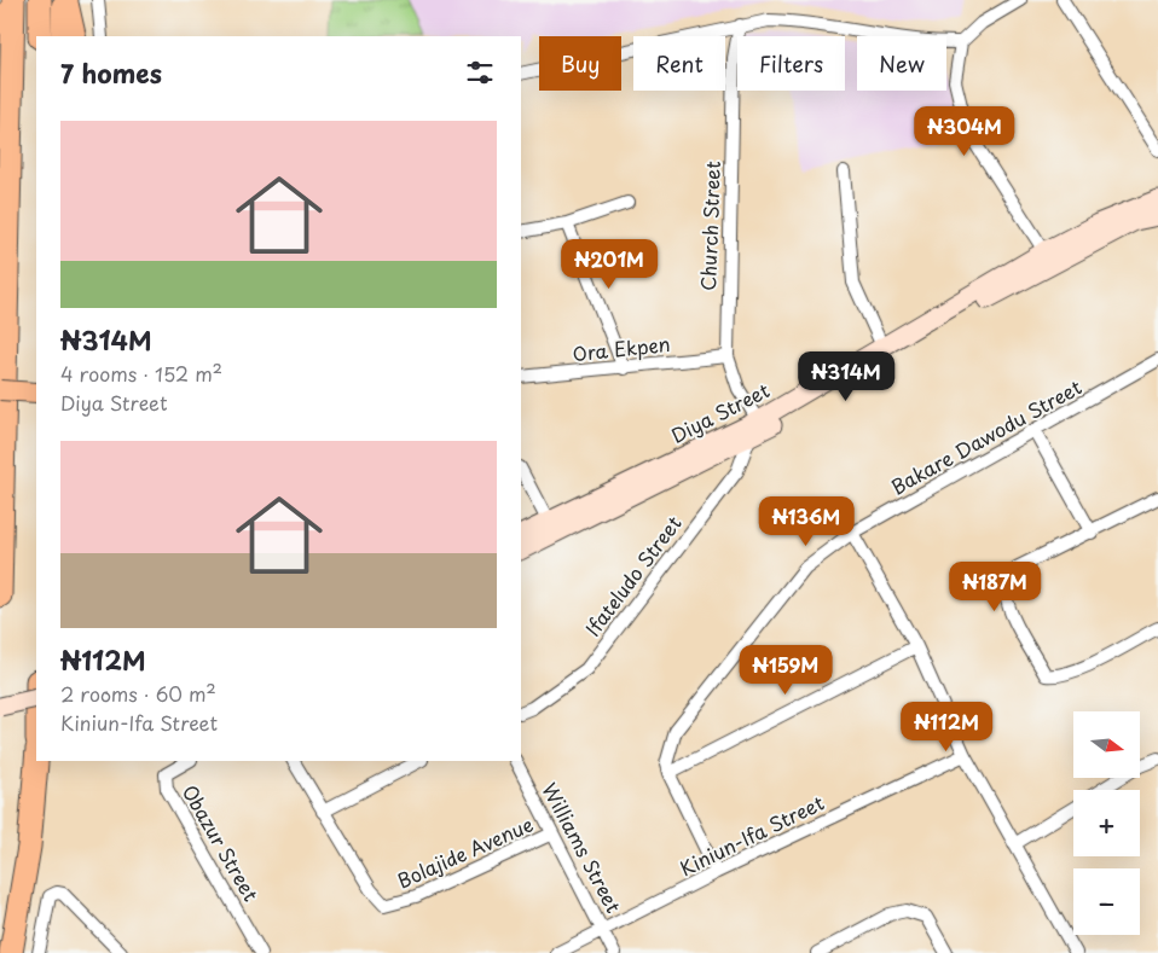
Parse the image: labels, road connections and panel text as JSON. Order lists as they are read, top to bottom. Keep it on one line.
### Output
{"streets":{"main road":["Diya Street"],"street":["Church Street","Ora Ekpen","Bakare Dawodu Street","Ifateludo Street","Kiniun-Ifa Street","Obazur Street","Williams Street","Bolajide Avenue"]},"crossings":[["Church Street","Ora Ekpen"],["Church Street","Diya Street"],["Diya Street","Ifateludo Street"],["Bakare Dawodu Street","Kiniun-Ifa Street"],["Kiniun-Ifa Street","Williams Street"],["Williams Street","Bolajide Avenue"]],"north":"right","page":{"chip":["Buy","Rent","Filters","New"],"heading":"7 homes","price":["₦304M","₦201M","₦314M","₦136M","₦187M","₦159M","₦112M"],"list":[{"name":"₦314M","note":"4 rooms · 152 m² · Diya Street"},{"name":"₦112M","note":"2 rooms · 60 m² · Kiniun-Ifa Street"}],"map_buttons":["+","−"]}}
